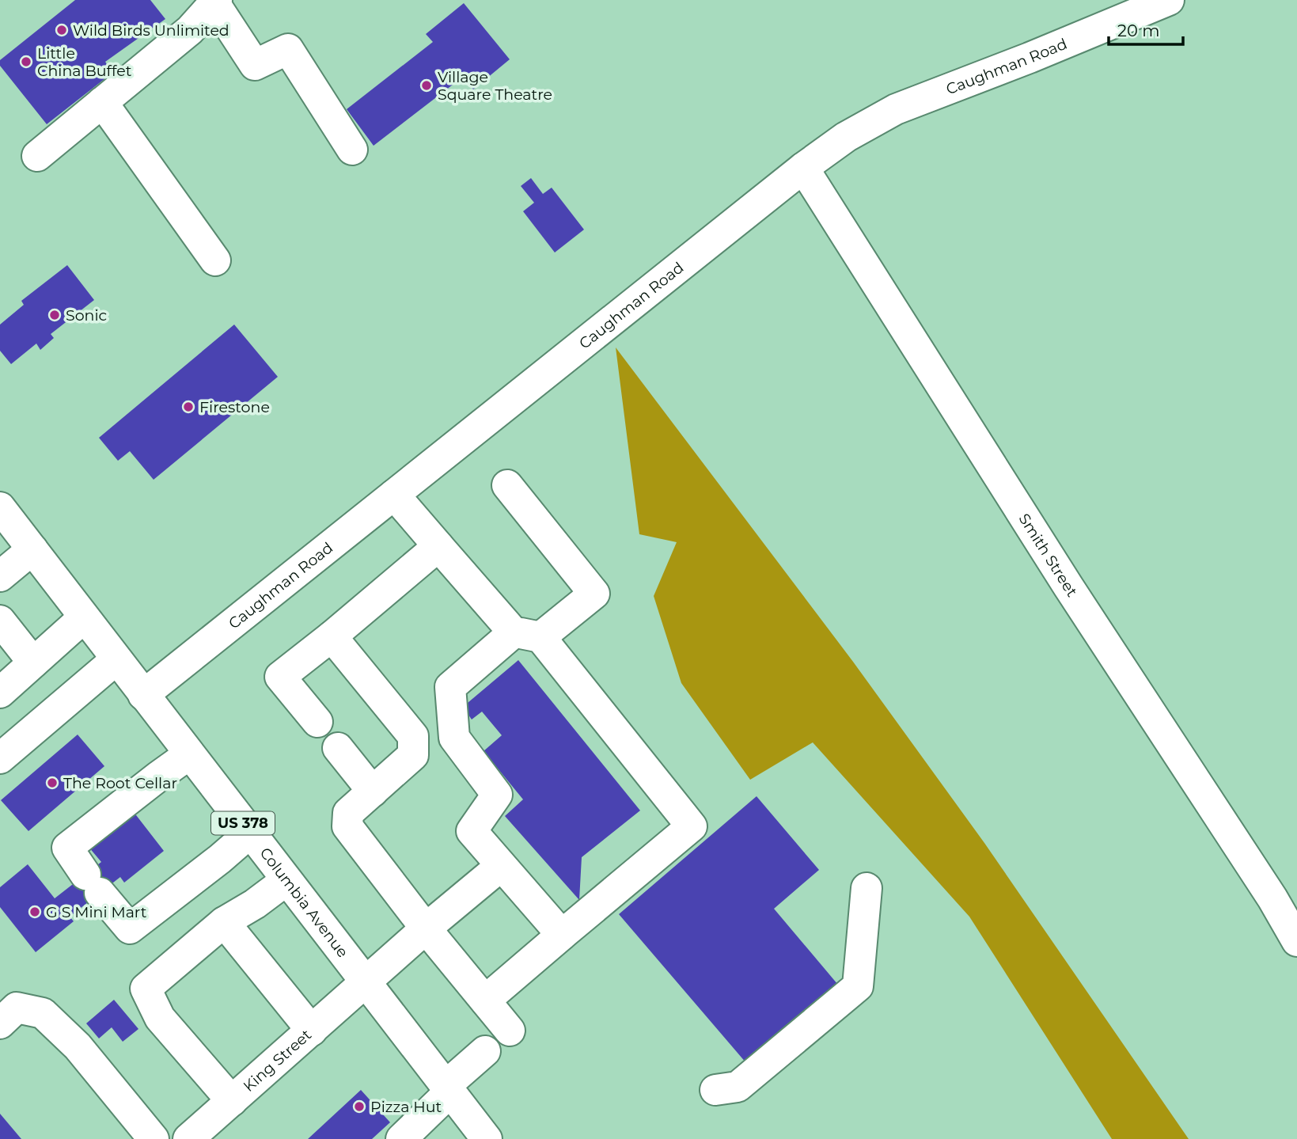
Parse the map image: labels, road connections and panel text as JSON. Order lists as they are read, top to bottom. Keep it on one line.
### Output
{"streets":{"street":["Caughman Road","Smith Street","US 378","Columbia Avenue","King Street"]},"crossings":[["Caughman Road","Smith Street"],["Caughman Road","Columbia Avenue"],["Columbia Avenue","King Street"]],"places":["Wild Birds Unlimited","Little China Buffet","Village Square Theatre","Sonic","Firestone","The Root Cellar","G S Mini Mart","Pizza Hut"],"scale_bar":"20 m"}
